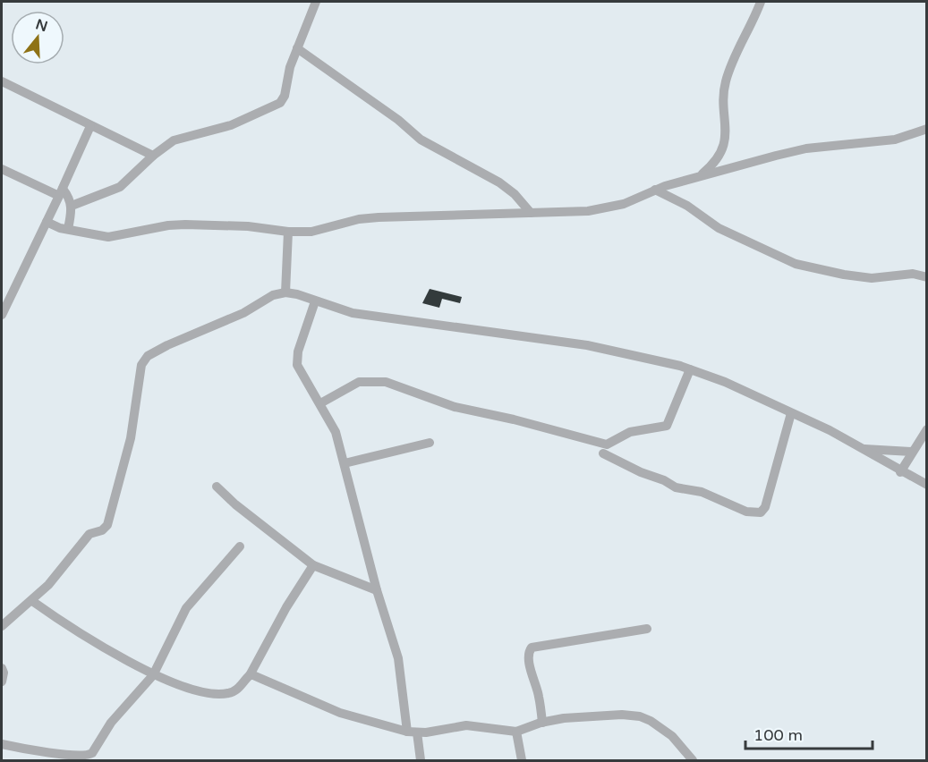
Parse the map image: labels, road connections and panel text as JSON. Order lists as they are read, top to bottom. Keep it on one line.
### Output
{"scale_bar":"100 m","north":"top"}
